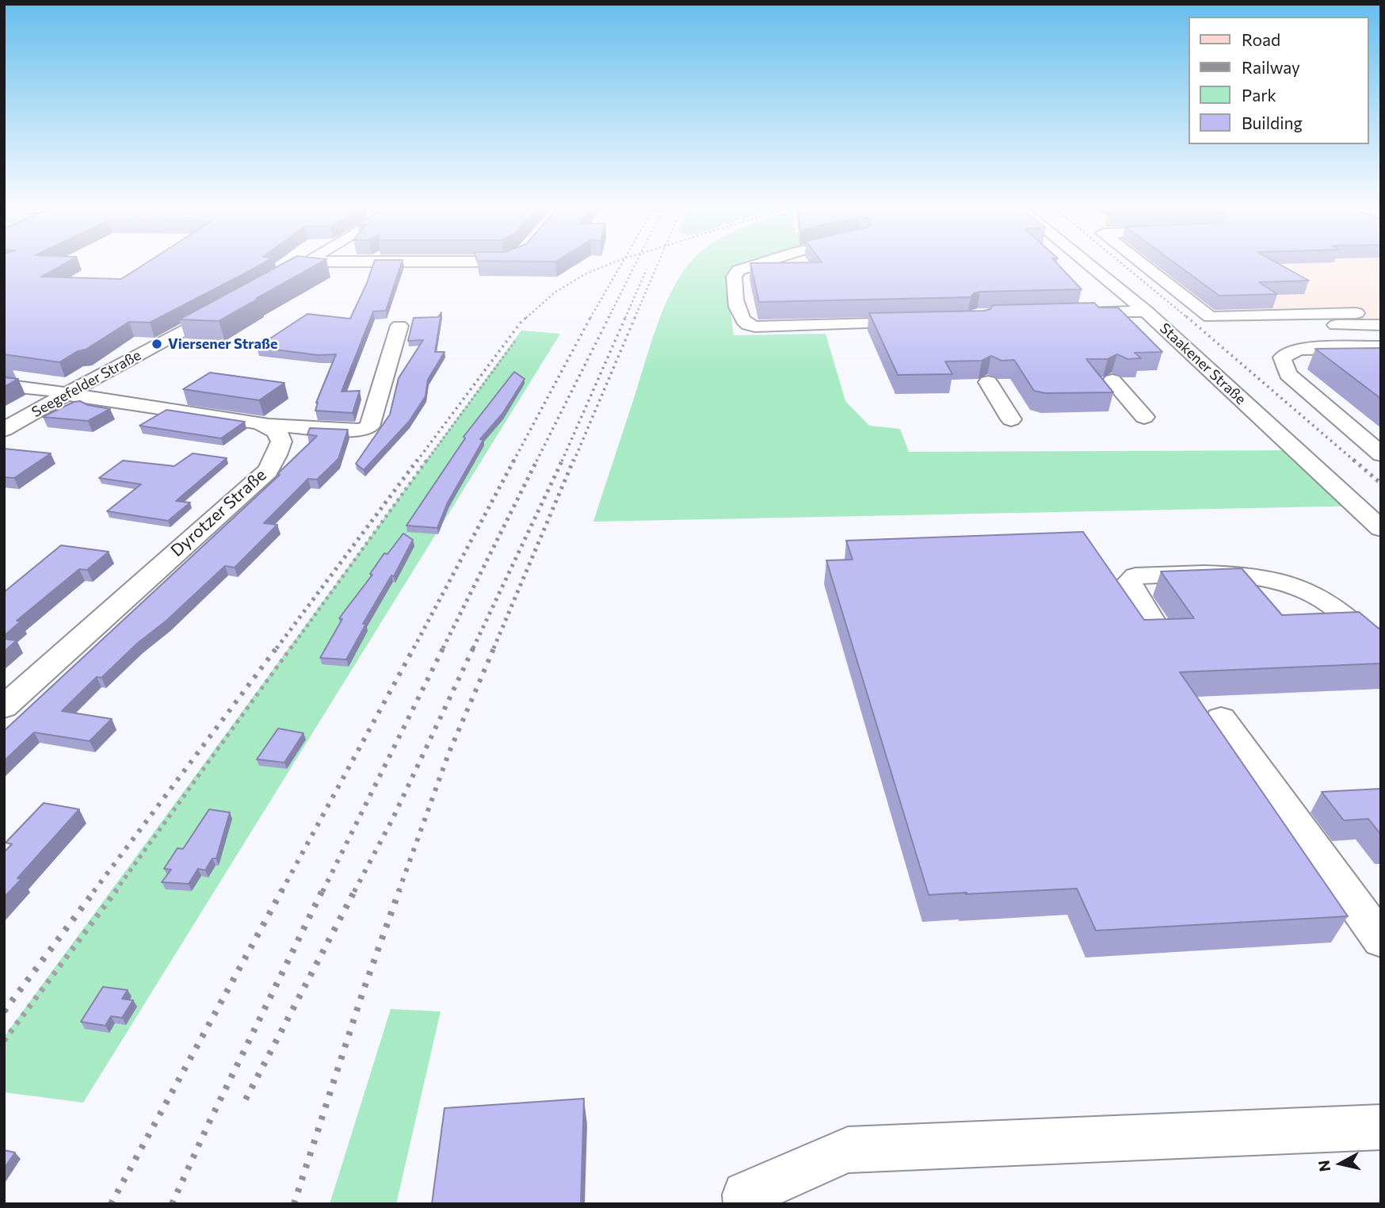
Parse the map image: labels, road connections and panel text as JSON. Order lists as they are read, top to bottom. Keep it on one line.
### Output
{"streets":{"street":["Staakener Straße","Seegefelder Straße","Dyrotzer Straße"]},"places":["Viersener Straße"],"legend":["Road","Railway","Park","Building"],"north":"left"}
